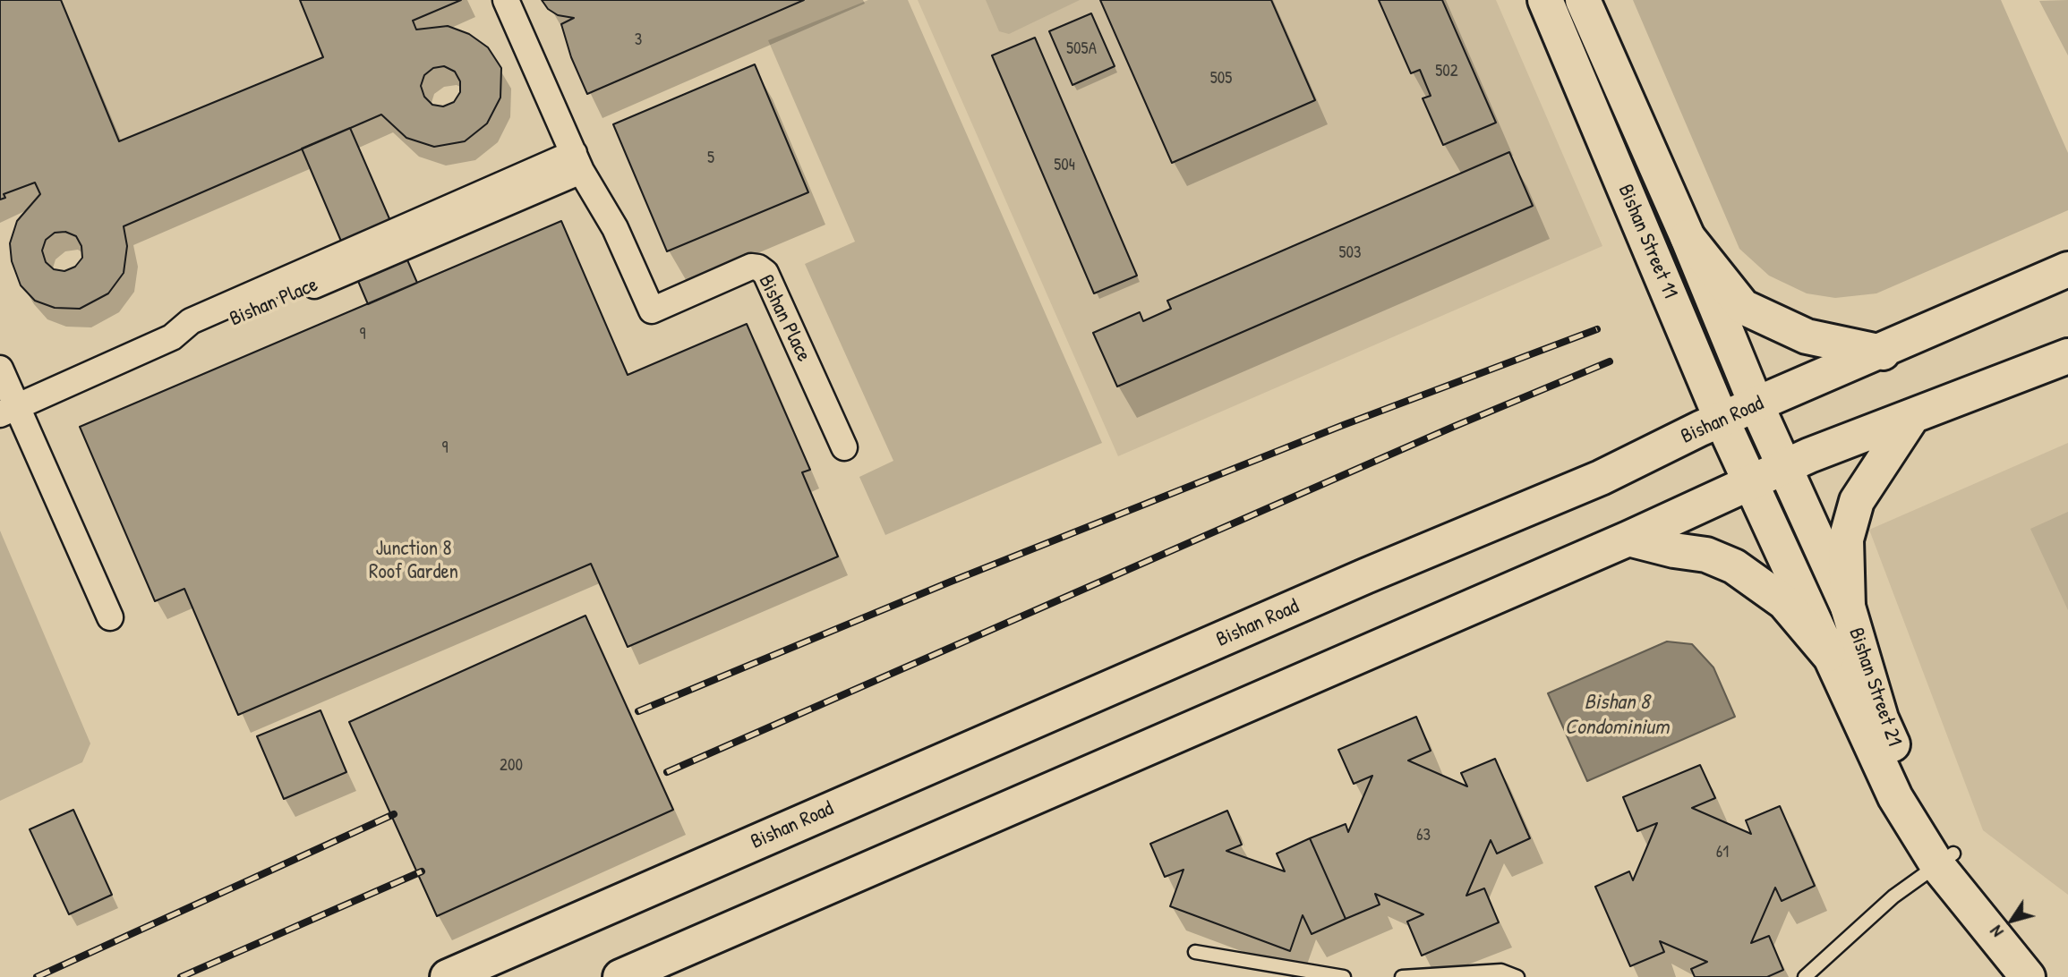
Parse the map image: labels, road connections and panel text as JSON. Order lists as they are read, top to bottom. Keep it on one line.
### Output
{"streets":{"main road":["Bishan Street 11","Bishan Road","Bishan Street 21"],"street":["Bishan Place"]},"crossings":[["Bishan Street 11","Bishan Road"],["Bishan Street 11","Bishan Street 21"],["Bishan Road","Bishan Street 21"]],"water":["Bishan 8 Condominium"],"parks":["Junction 8 Roof Garden"],"house_numbers":["3","505A","502","505","5","504","503","9","9","200","63","61"],"north":"bottom left"}
